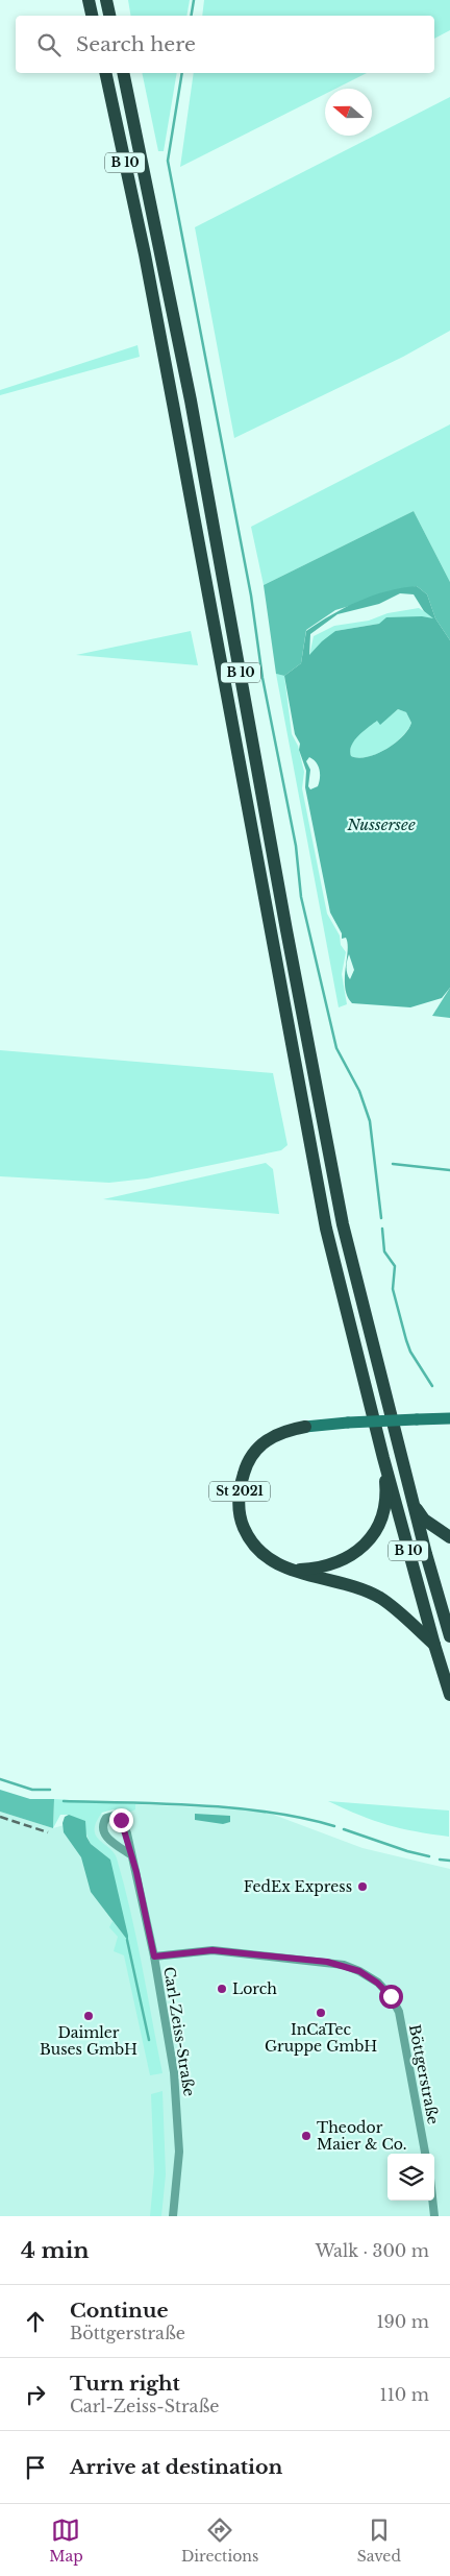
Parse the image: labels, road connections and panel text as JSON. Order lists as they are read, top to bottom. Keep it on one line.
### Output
{"streets":{"highway":["B 10","St 2021"],"street":["Carl-Zeiss-Straße","Böttgerstraße"]},"crossings":[["Carl-Zeiss-Straße","Böttgerstraße"]],"water":["Nussersee"],"places":["FedEx Express","Lorch","InCaTec Gruppe GmbH","Daimler Buses GmbH","Theodor Maier & Co."],"north":"left","page":{"search":"Search here","heading":["4 min","Walk · 300 m"],"list":[["Continue","Böttgerstraße","190 m"],["Turn right","Carl-Zeiss-Straße","110 m"],"Arrive at destination"],"nav":["Map","Directions","Saved"]}}
